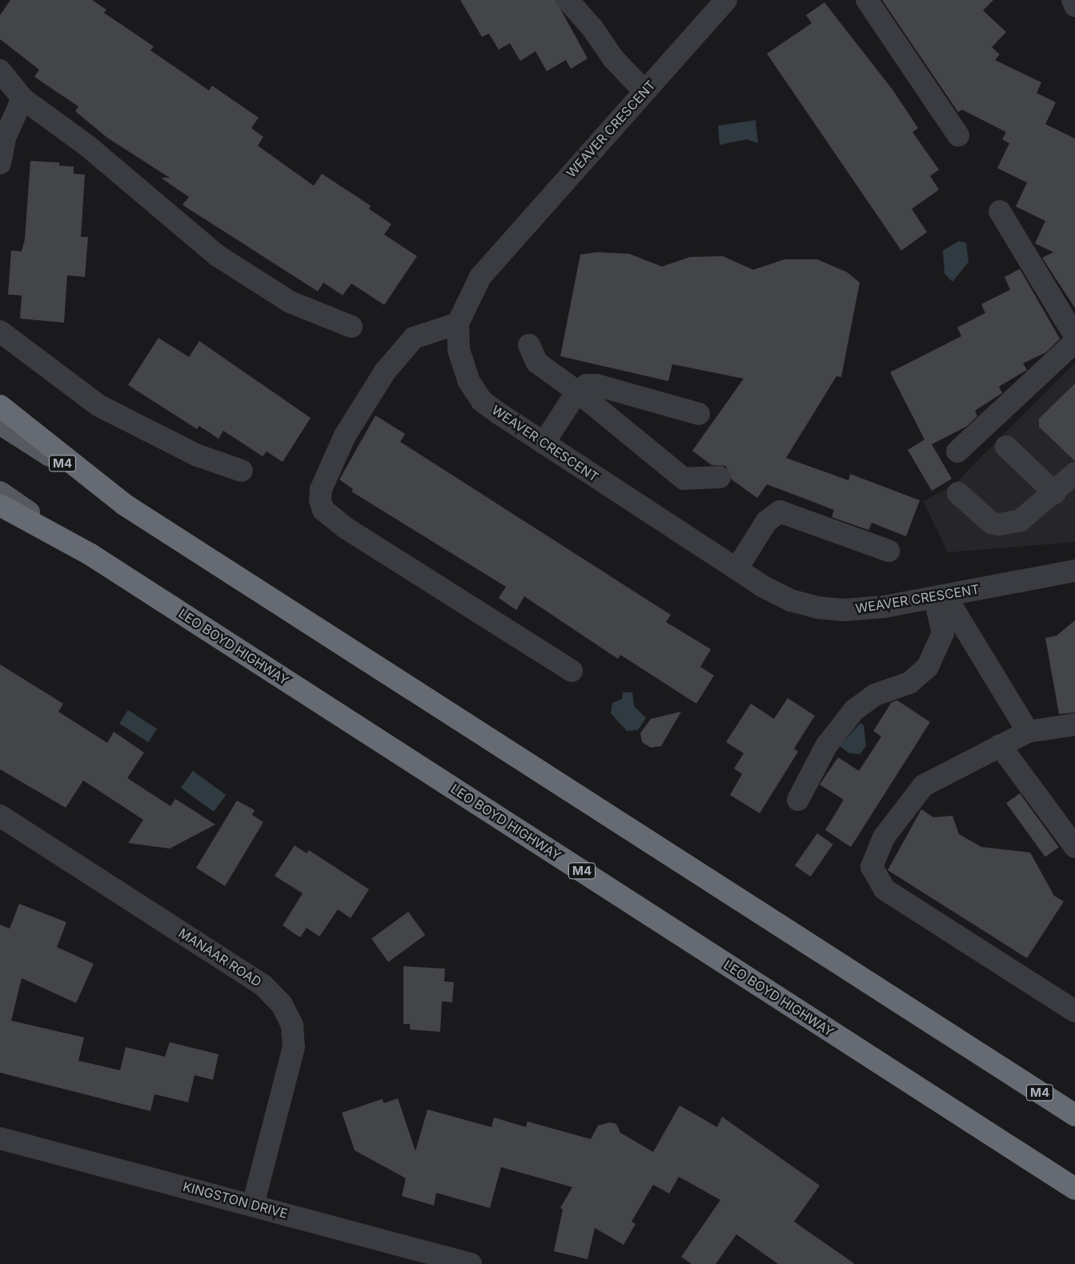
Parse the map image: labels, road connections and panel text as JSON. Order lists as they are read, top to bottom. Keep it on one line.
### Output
{"streets":{"highway":["M4","LEO BOYD HIGHWAY"],"street":["WEAVER CRESCENT","MANAAR ROAD","KINGSTON DRIVE"]},"crossings":[["MANAAR ROAD","KINGSTON DRIVE"]]}
